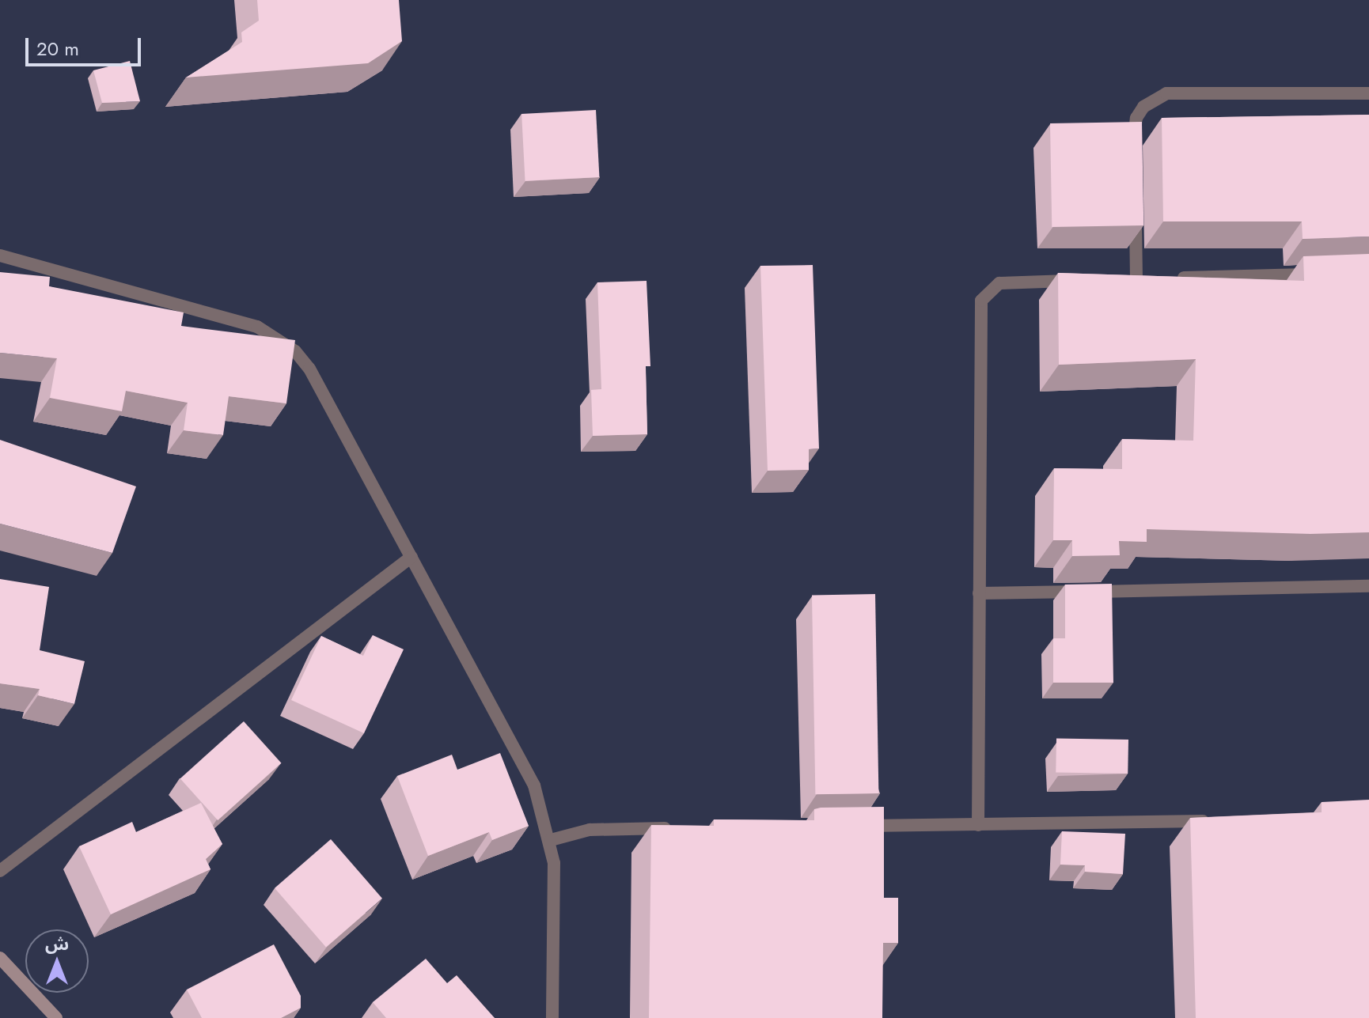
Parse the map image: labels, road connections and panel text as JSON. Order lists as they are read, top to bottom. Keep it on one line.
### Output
{"scale_bar":"20 m","north":"top"}
